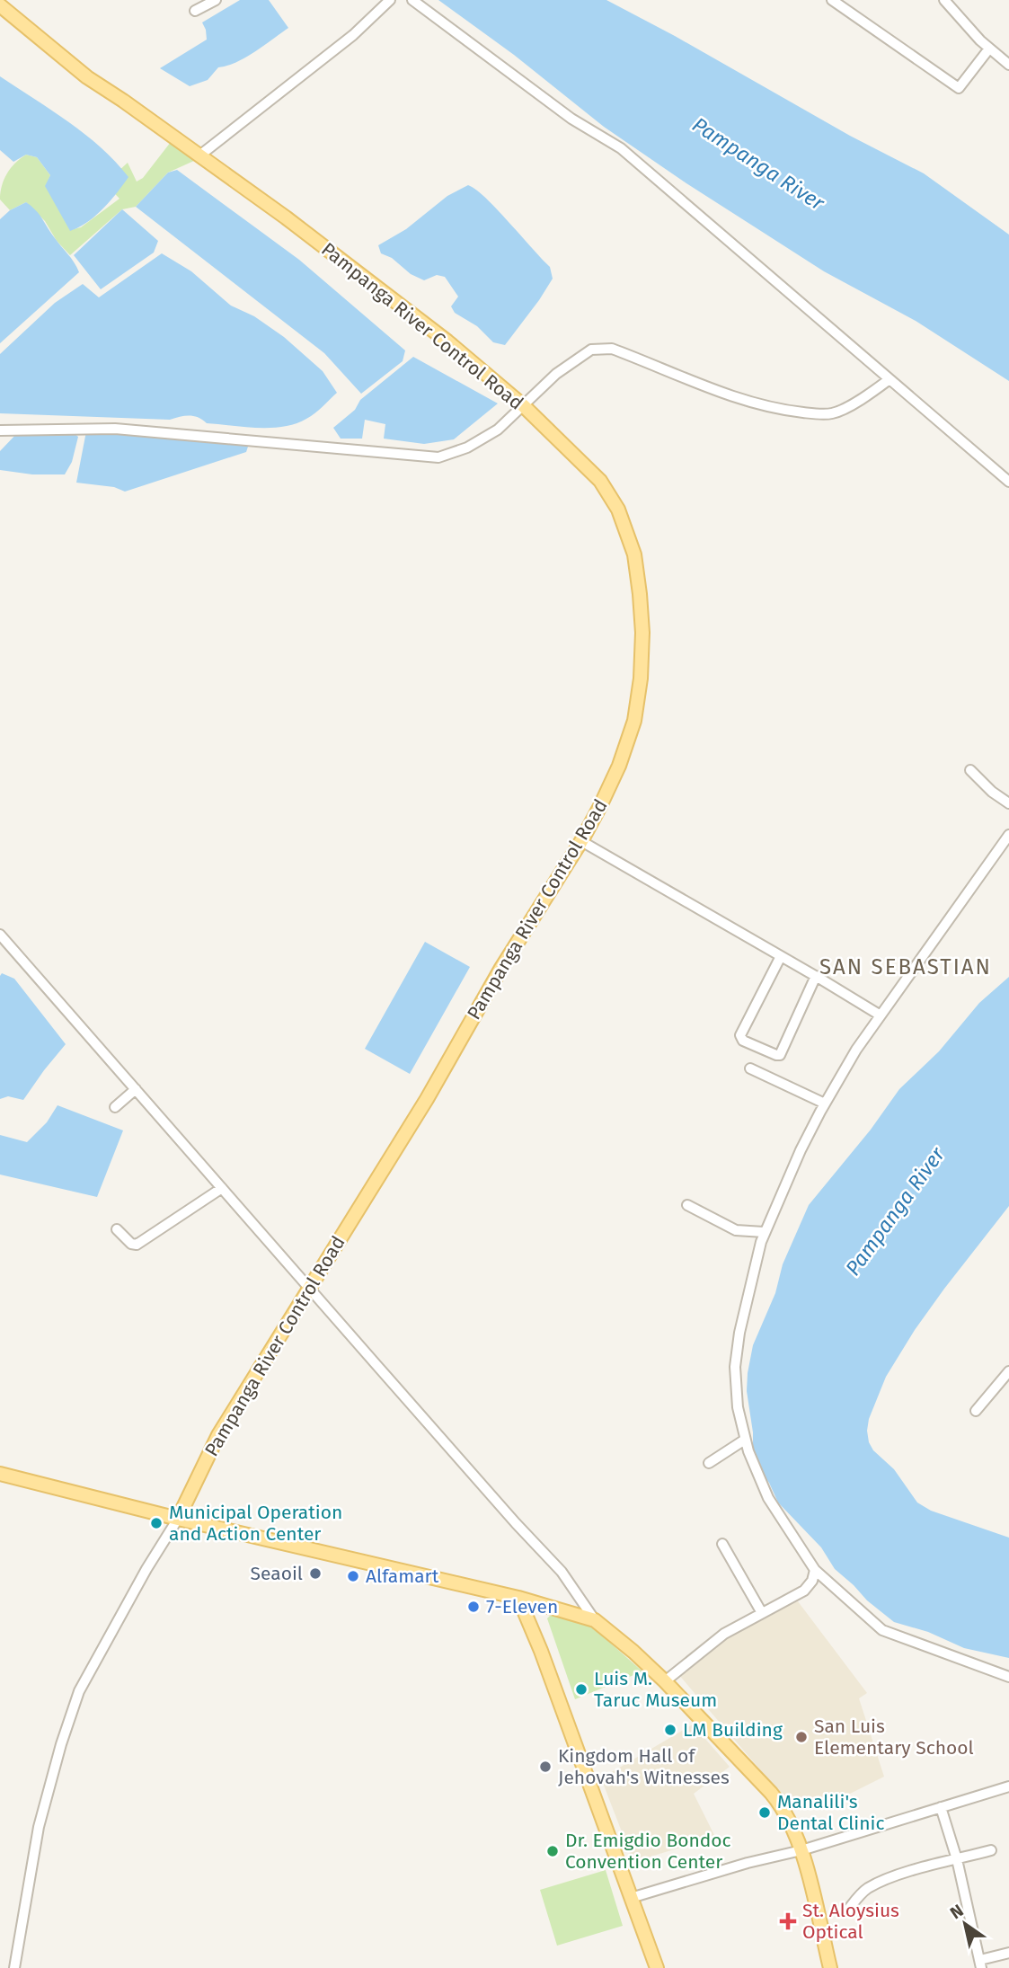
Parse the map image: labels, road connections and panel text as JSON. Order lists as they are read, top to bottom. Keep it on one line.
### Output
{"streets":{"main road":["Pampanga River Control Road"]},"districts":["SAN SEBASTIAN"],"water":["Pampanga River"],"places":{"other":["Municipal Operation and Action Center","Seaoil","Alfamart","7-Eleven","Luis M. Taruc Museum","LM Building","San Luis Elementary School","Kingdom Hall of Jehovah's Witnesses","Manalili's Dental Clinic","Dr. Emigdio Bondoc Convention Center"],"health":["St. Aloysius Optical"]},"north":"top left"}
